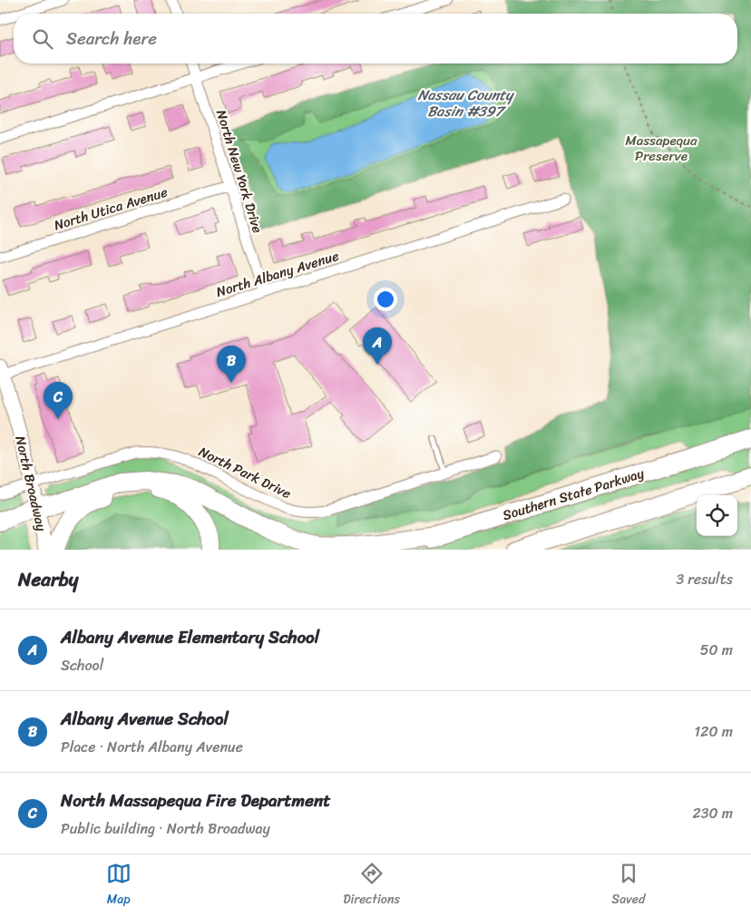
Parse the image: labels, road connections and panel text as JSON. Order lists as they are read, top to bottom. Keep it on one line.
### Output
{"streets":{"highway":["Southern State Parkway"],"main road":["North Broadway"],"street":["North New York Drive","North Utica Avenue","North Albany Avenue","North Park Drive"]},"crossings":[["North New York Drive","North Utica Avenue"],["North New York Drive","North Albany Avenue"],["North Albany Avenue","North Broadway"],["North Park Drive","North Broadway"]],"water":["Nassau County Basin #397"],"parks":["Massapequa Preserve"],"page":{"search":"Search here","pins":["A","B","C"],"heading":["Nearby","3 results"],"list":[{"mark":"A","name":"Albany Avenue Elementary School","note":"School","value":"50 m"},{"mark":"B","name":"Albany Avenue School","note":"Place · North Albany Avenue","value":"120 m"},{"mark":"C","name":"North Massapequa Fire Department","note":"Public building · North Broadway","value":"230 m"}],"nav":["Map","Directions","Saved"]}}
